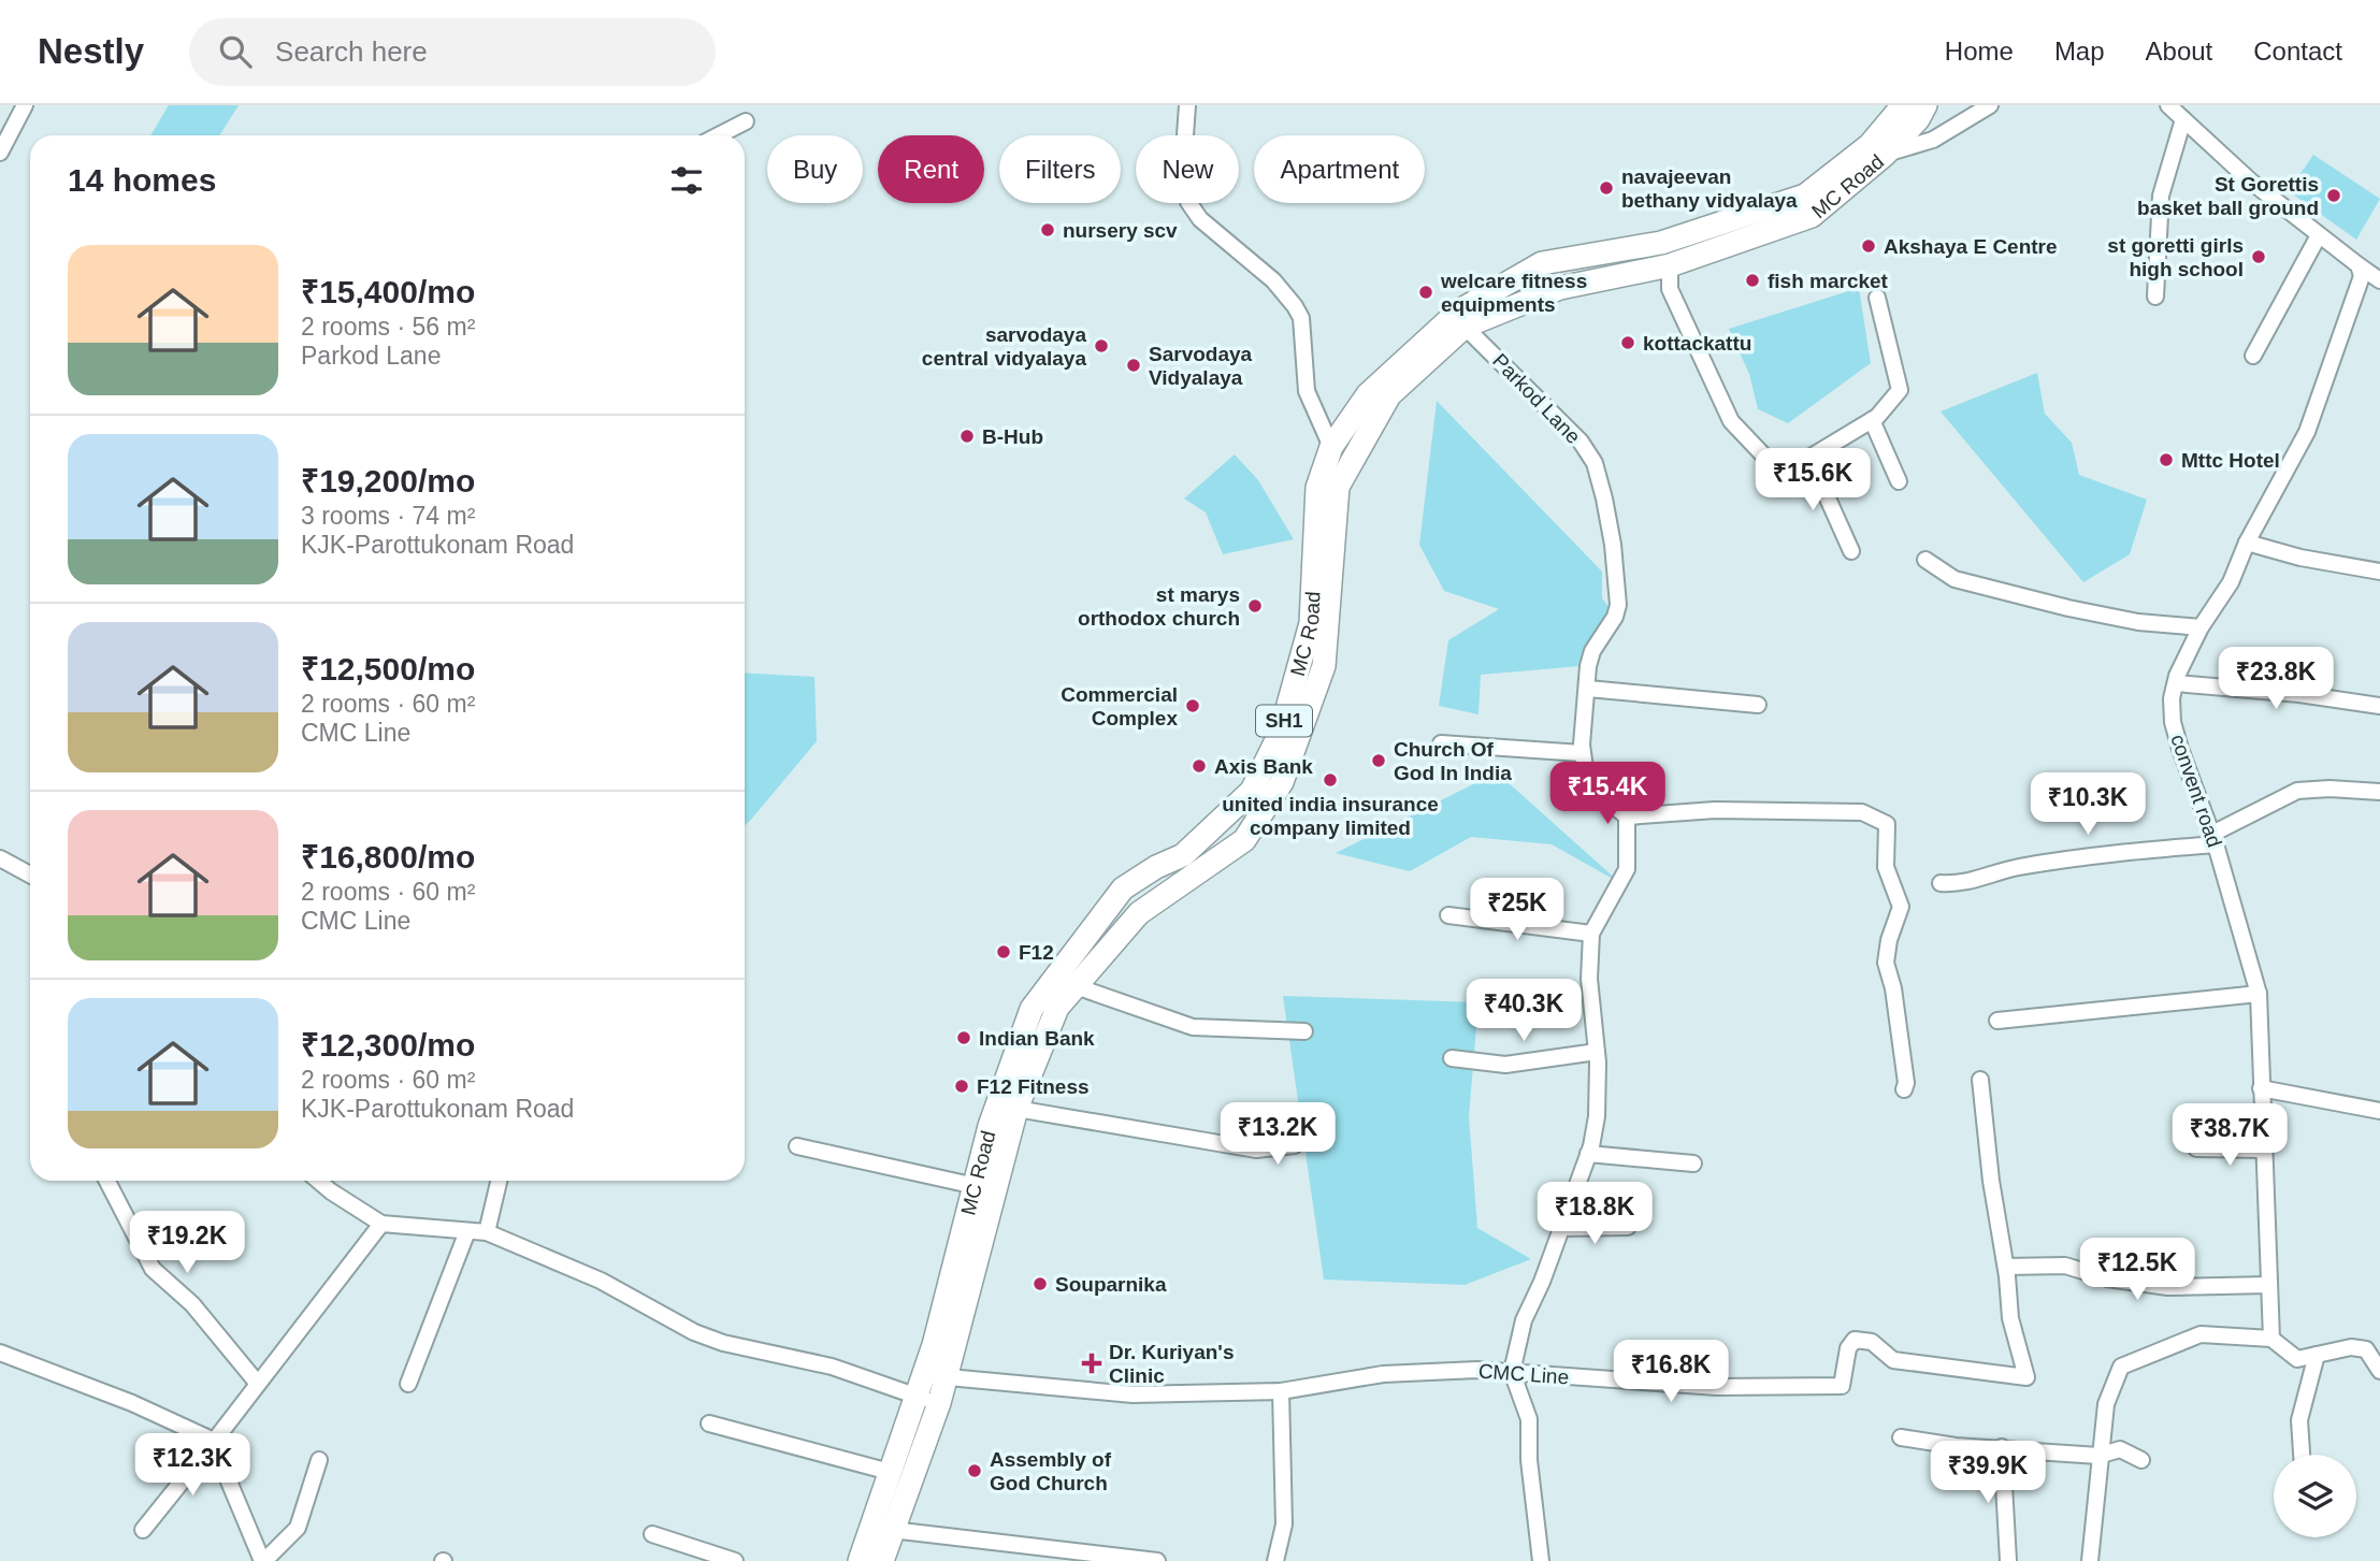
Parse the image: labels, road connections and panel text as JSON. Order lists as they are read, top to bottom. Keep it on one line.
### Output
{"streets":{"main road":["MC Road","SH1"],"street":["Parkod Lane","convent road","CMC Line"]},"crossings":[["MC Road","Parkod Lane"],["MC Road","CMC Line"]],"places":{"other":["navajeevan bethany vidyalaya","St Gorettis basket ball ground","nursery scv","Akshaya E Centre","st goretti girls high school","fish marcket","welcare fitness equipments","kottackattu","sarvodaya central vidyalaya","Sarvodaya Vidyalaya","B-Hub","Mttc Hotel","st marys orthodox church","Commercial Complex","Church Of God In India","Axis Bank","united india insurance company limited","F12","Indian Bank","F12 Fitness","Souparnika","Assembly of God Church"],"health":["Dr. Kuriyan's Clinic"]},"page":{"header":"Nestly","search":"Search here","nav":["Home","Map","About","Contact"],"chip":["Buy","Rent","Filters","New","Apartment"],"heading":"14 homes","list":[{"name":"₹15,400/mo","note":"2 rooms · 56 m² · Parkod Lane"},{"name":"₹19,200/mo","note":"3 rooms · 74 m² · KJK-Parottukonam Road"},{"name":"₹12,500/mo","note":"2 rooms · 60 m² · CMC Line"},{"name":"₹16,800/mo","note":"2 rooms · 60 m² · CMC Line"},{"name":"₹12,300/mo","note":"2 rooms · 60 m² · KJK-Parottukonam Road"}],"price":["₹15.6K","₹23.8K","₹15.4K","₹10.3K","₹25K","₹40.3K","₹13.2K","₹38.7K","₹18.8K","₹19.2K","₹12.5K","₹16.8K","₹12.3K","₹39.9K"]}}
